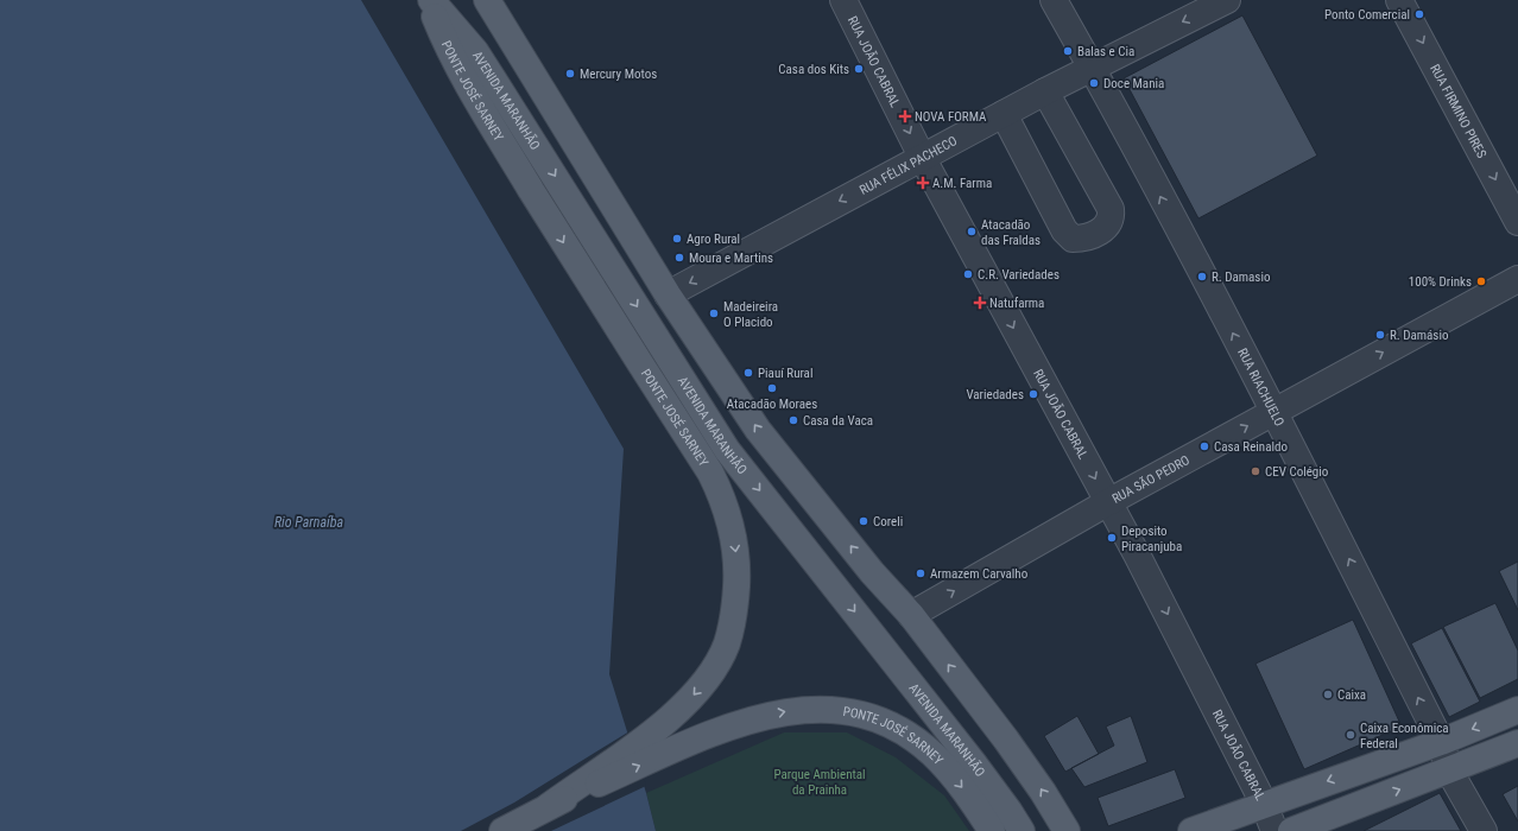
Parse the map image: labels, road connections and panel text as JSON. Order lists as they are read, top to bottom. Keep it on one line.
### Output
{"streets":{"main road":["PONTE JOSÉ SARNEY","AVENIDA MARANHÃO"],"street":["RUA JOÃO CABRAL","RUA FIRMINO PIRES","RUA FÉLIX PACHECO","RUA RIACHUELO","RUA SÃO PEDRO"]},"crossings":[["RUA JOÃO CABRAL","RUA FÉLIX PACHECO"],["RUA JOÃO CABRAL","RUA SÃO PEDRO"],["PONTE JOSÉ SARNEY","AVENIDA MARANHÃO"],["RUA FÉLIX PACHECO","RUA RIACHUELO"],["RUA RIACHUELO","RUA SÃO PEDRO"]],"one_way":["RUA JOÃO CABRAL","RUA FIRMINO PIRES","RUA FÉLIX PACHECO","RUA RIACHUELO","RUA SÃO PEDRO"],"water":["Rio Parnaíba"],"parks":["Parque Ambiental da Prainha"],"places":{"other":["Ponto Comercial","Balas e Cia","Casa dos Kits","Mercury Motos","Doce Mania","Atacadão das Fraldas","Agro Rural","Moura e Martins","C.R. Variedades","R. Damasio","100% Drinks","Madeireira O Placido","R. Damásio","Piauí Rural","Atacadão Moraes","Variedades","Casa da Vaca","Casa Reinaldo","CEV Colégio","Coreli","Deposito Piracanjuba","Armazem Carvalho","Caixa","Caixa Econômica Federal"],"health":["NOVA FORMA","A.M. Farma","Natufarma"]}}
